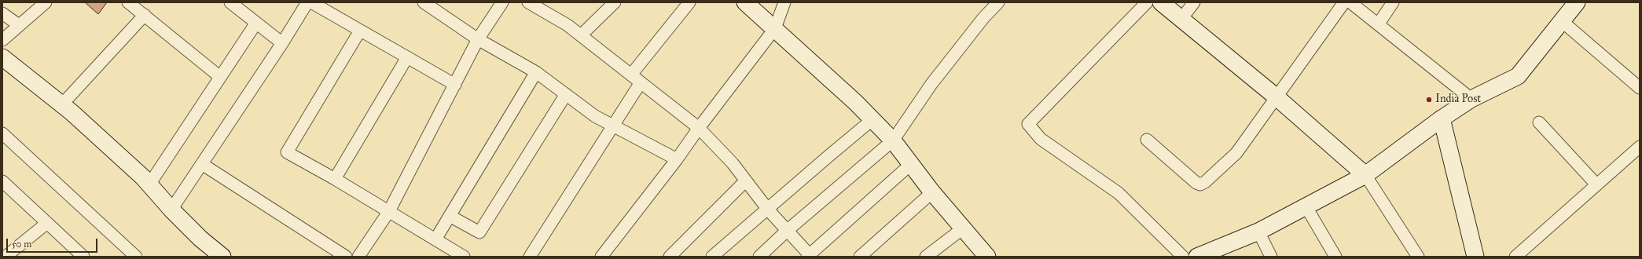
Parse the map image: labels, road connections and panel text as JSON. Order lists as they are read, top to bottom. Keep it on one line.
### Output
{"places":["India Post"],"scale_bar":"50 m"}
